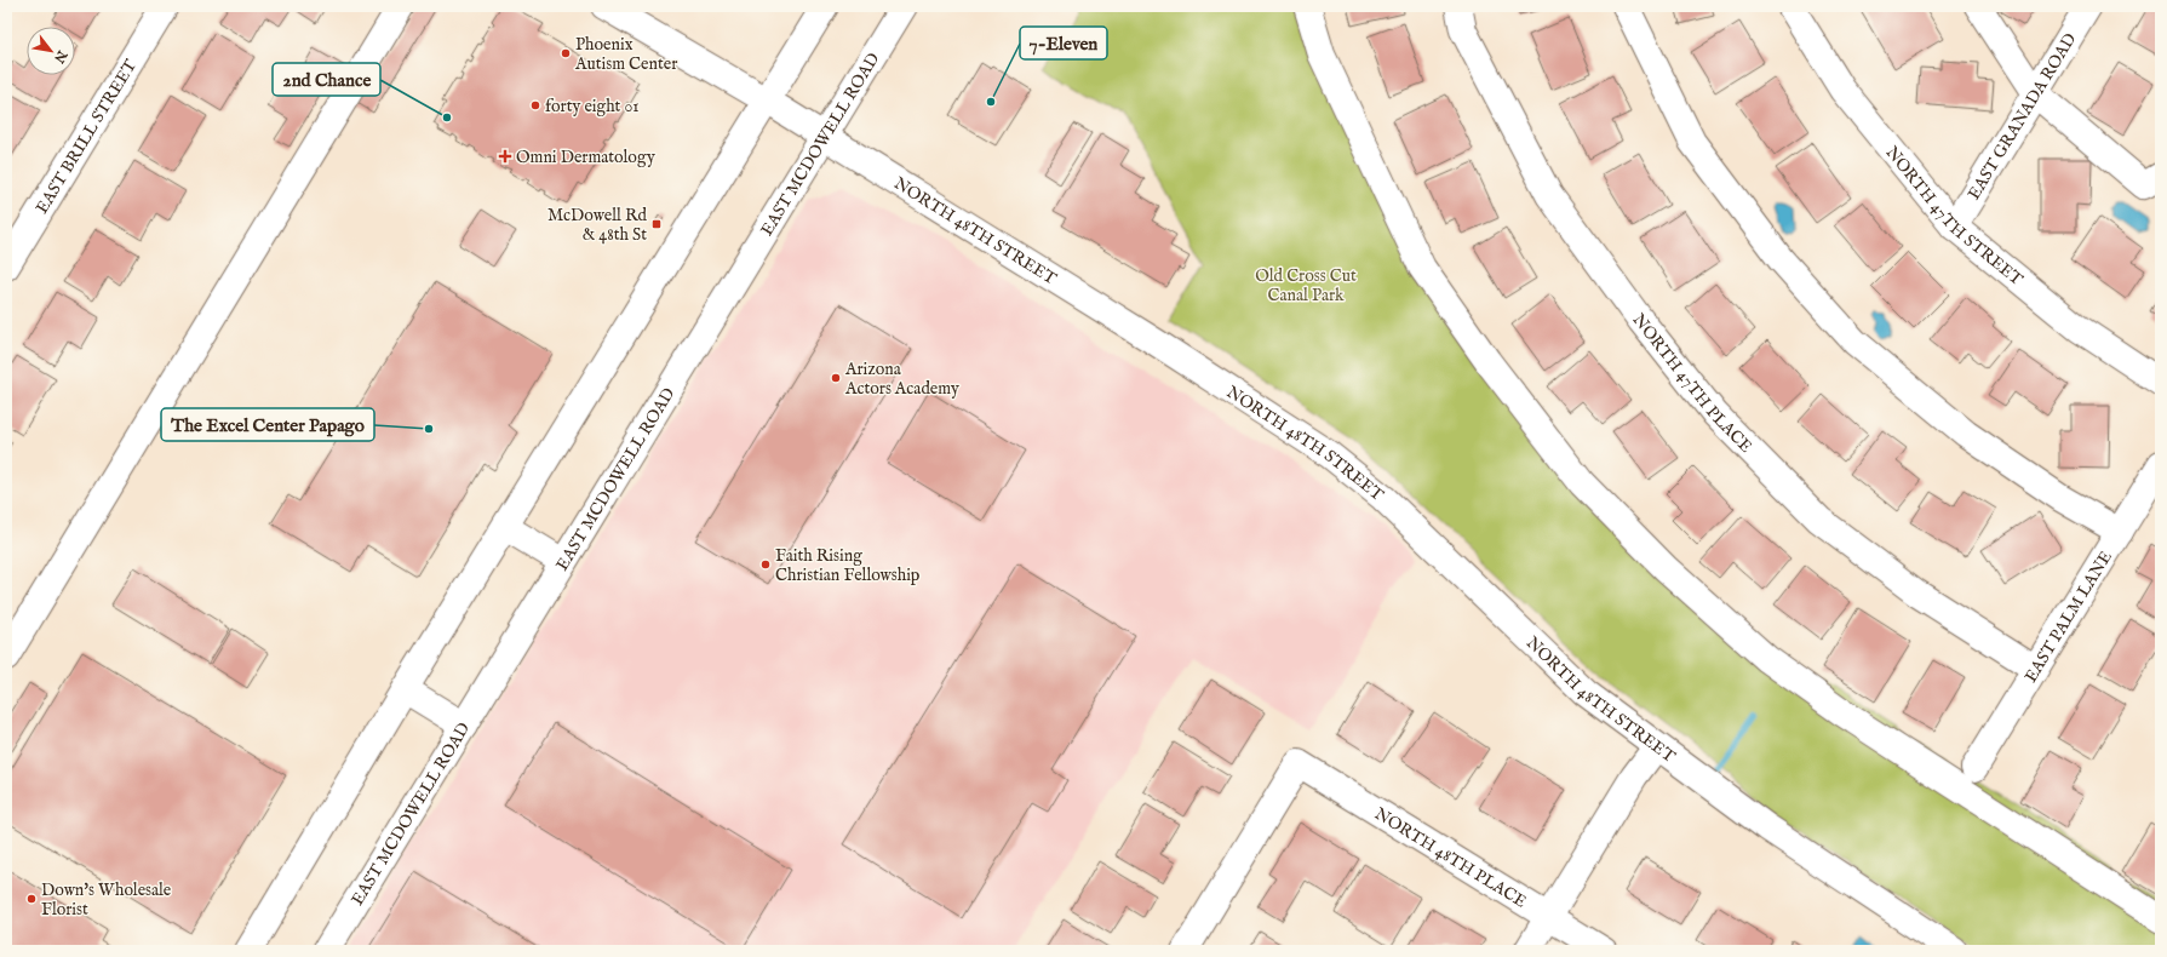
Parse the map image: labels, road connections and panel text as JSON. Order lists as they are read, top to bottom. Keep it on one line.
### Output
{"streets":{"street":["EAST GRANADA ROAD","EAST BRILL STREET","EAST MCDOWELL ROAD","NORTH 47TH STREET","NORTH 48TH STREET","NORTH 47TH PLACE","EAST PALM LANE","NORTH 48TH PLACE"]},"crossings":[["EAST GRANADA ROAD","NORTH 47TH STREET"],["EAST MCDOWELL ROAD","NORTH 48TH STREET"],["NORTH 47TH PLACE","EAST PALM LANE"]],"parks":["Old Cross Cut Canal Park"],"places":{"other":["Phoenix Autism Center","7-Eleven","forty eight 01","2nd Chance","Arizona Actors Academy","The Excel Center Papago","Faith Rising Christian Fellowship","Down's Wholesale Florist"],"health":["Omni Dermatology"],"transit":["McDowell Rd & 48th St"]},"north":"bottom right"}
